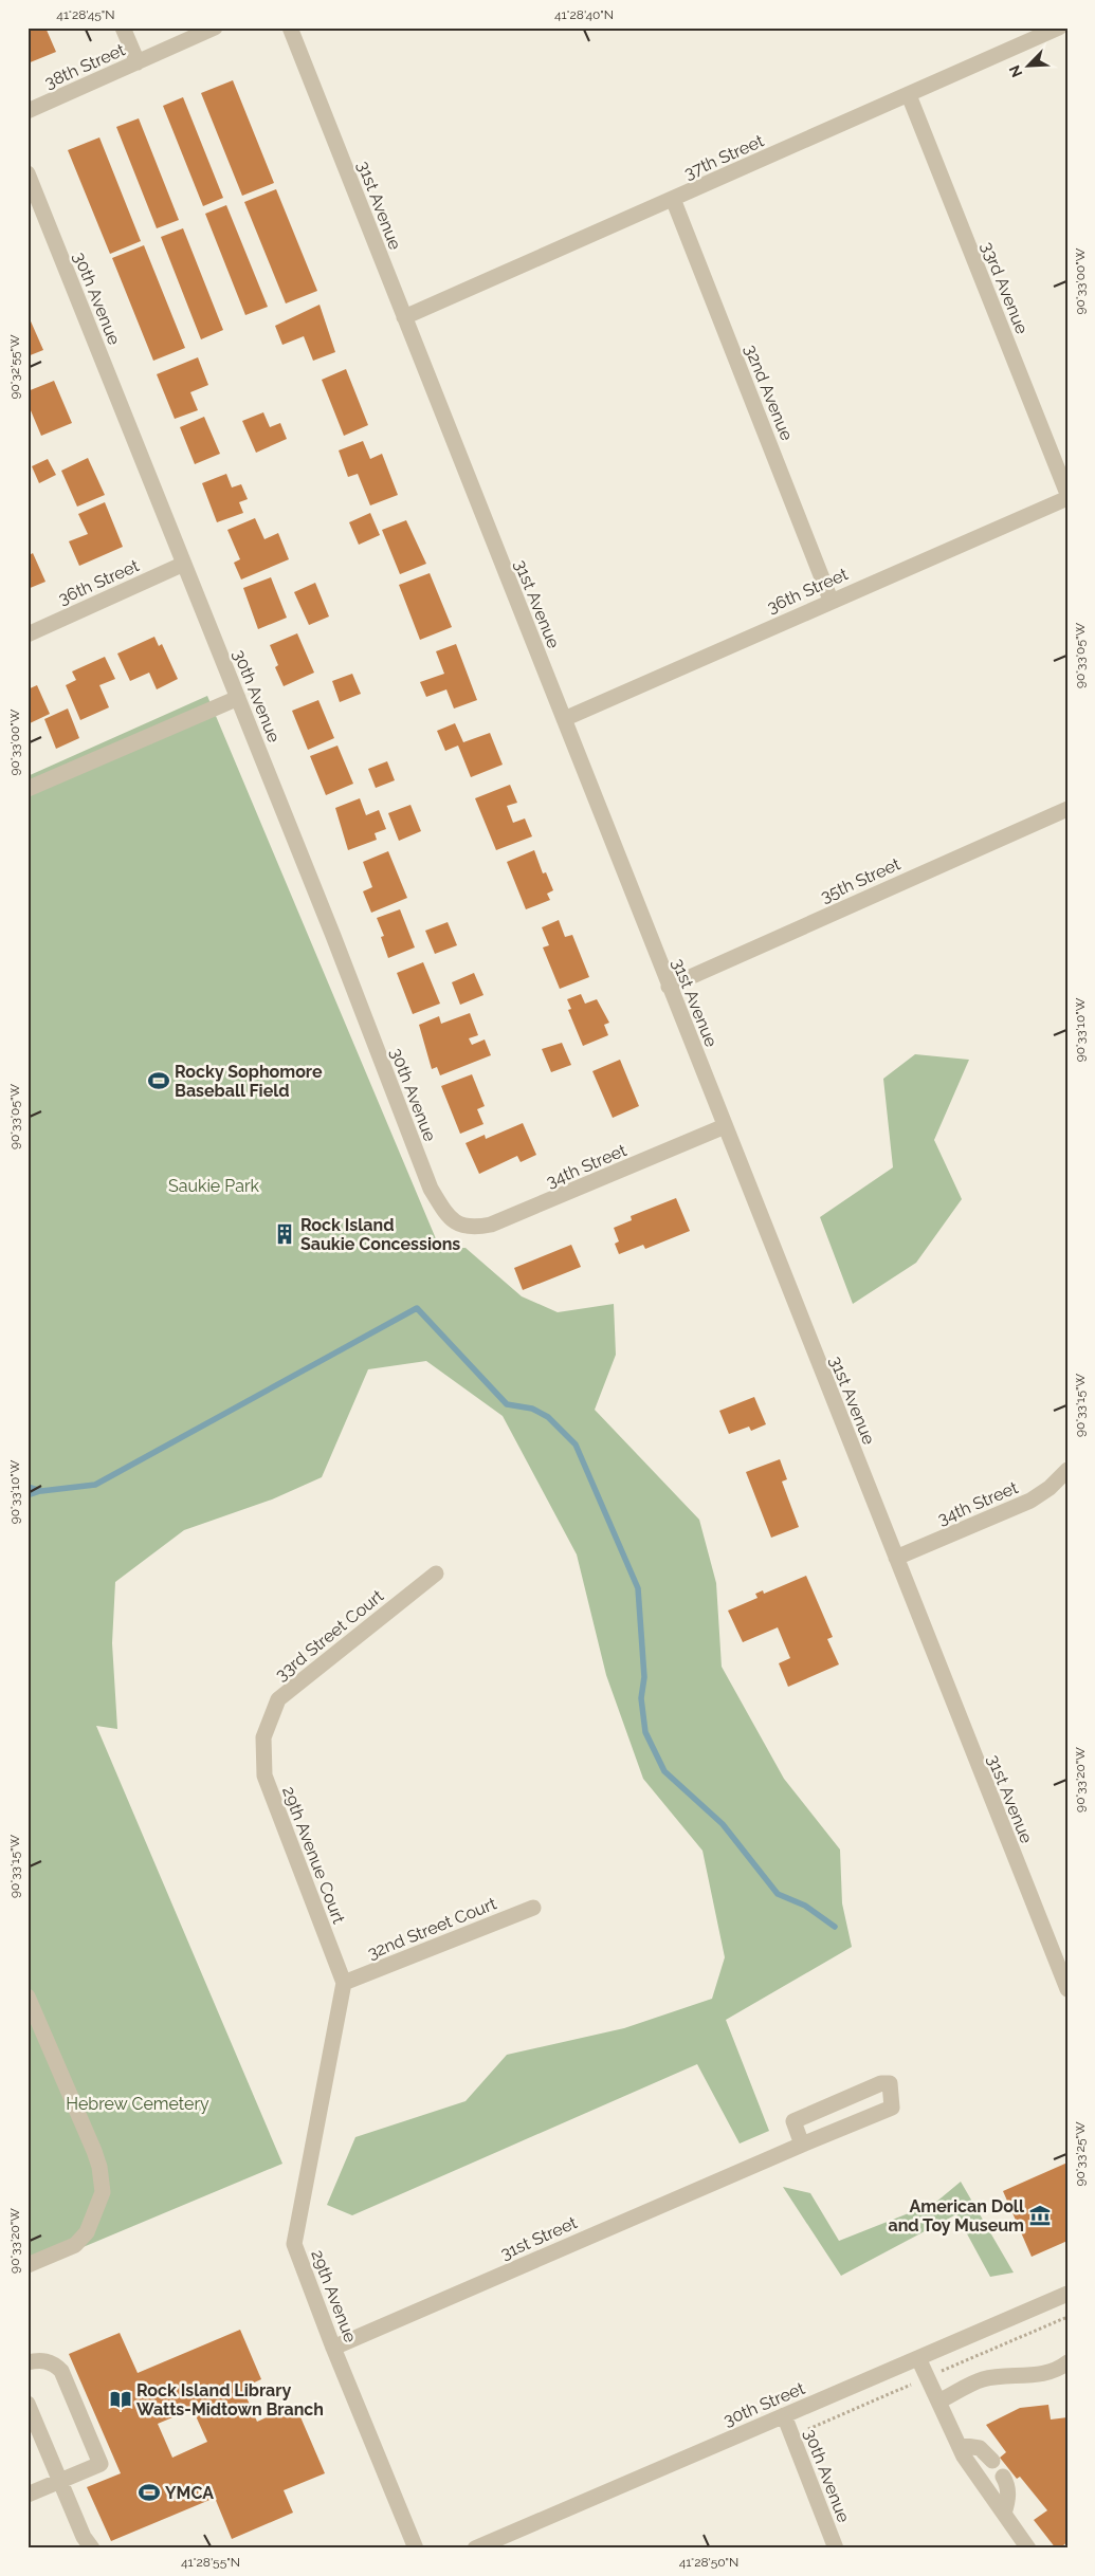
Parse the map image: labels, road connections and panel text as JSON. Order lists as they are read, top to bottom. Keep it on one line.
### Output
{"streets":{"street":["38th Street","37th Street","31st Avenue","33rd Avenue","30th Avenue","32nd Avenue","36th Street","35th Street","34th Street","33rd Street Court","29th Avenue Court","32nd Street Court","31st Street","29th Avenue","30th Street"]},"crossings":[["37th Street","31st Avenue"],["37th Street","33rd Avenue"],["37th Street","32nd Avenue"],["31st Avenue","36th Street"],["31st Avenue","35th Street"],["31st Avenue","34th Street"],["33rd Avenue","36th Street"],["30th Avenue","36th Street"],["30th Avenue","34th Street"],["30th Avenue","30th Street"],["32nd Avenue","36th Street"],["33rd Street Court","29th Avenue Court"],["29th Avenue Court","32nd Street Court"],["29th Avenue Court","29th Avenue"],["32nd Street Court","29th Avenue"],["31st Street","29th Avenue"]],"parks":["Saukie Park","Hebrew Cemetery"],"places":{"sports":["Rocky Sophomore Baseball Field","YMCA"],"building":["Rock Island Saukie Concessions"],"museum":["American Doll and Toy Museum"],"library":["Rock Island Library Watts-Midtown Branch"]},"north":"bottom left","coordinates":["41°28'45\"N","41°28'40\"N","90°33'00\"W","90°32'55\"W","90°33'05\"W","90°33'10\"W","90°33'15\"W","90°33'20\"W","90°33'25\"W","41°28'55\"N","41°28'50\"N"]}
